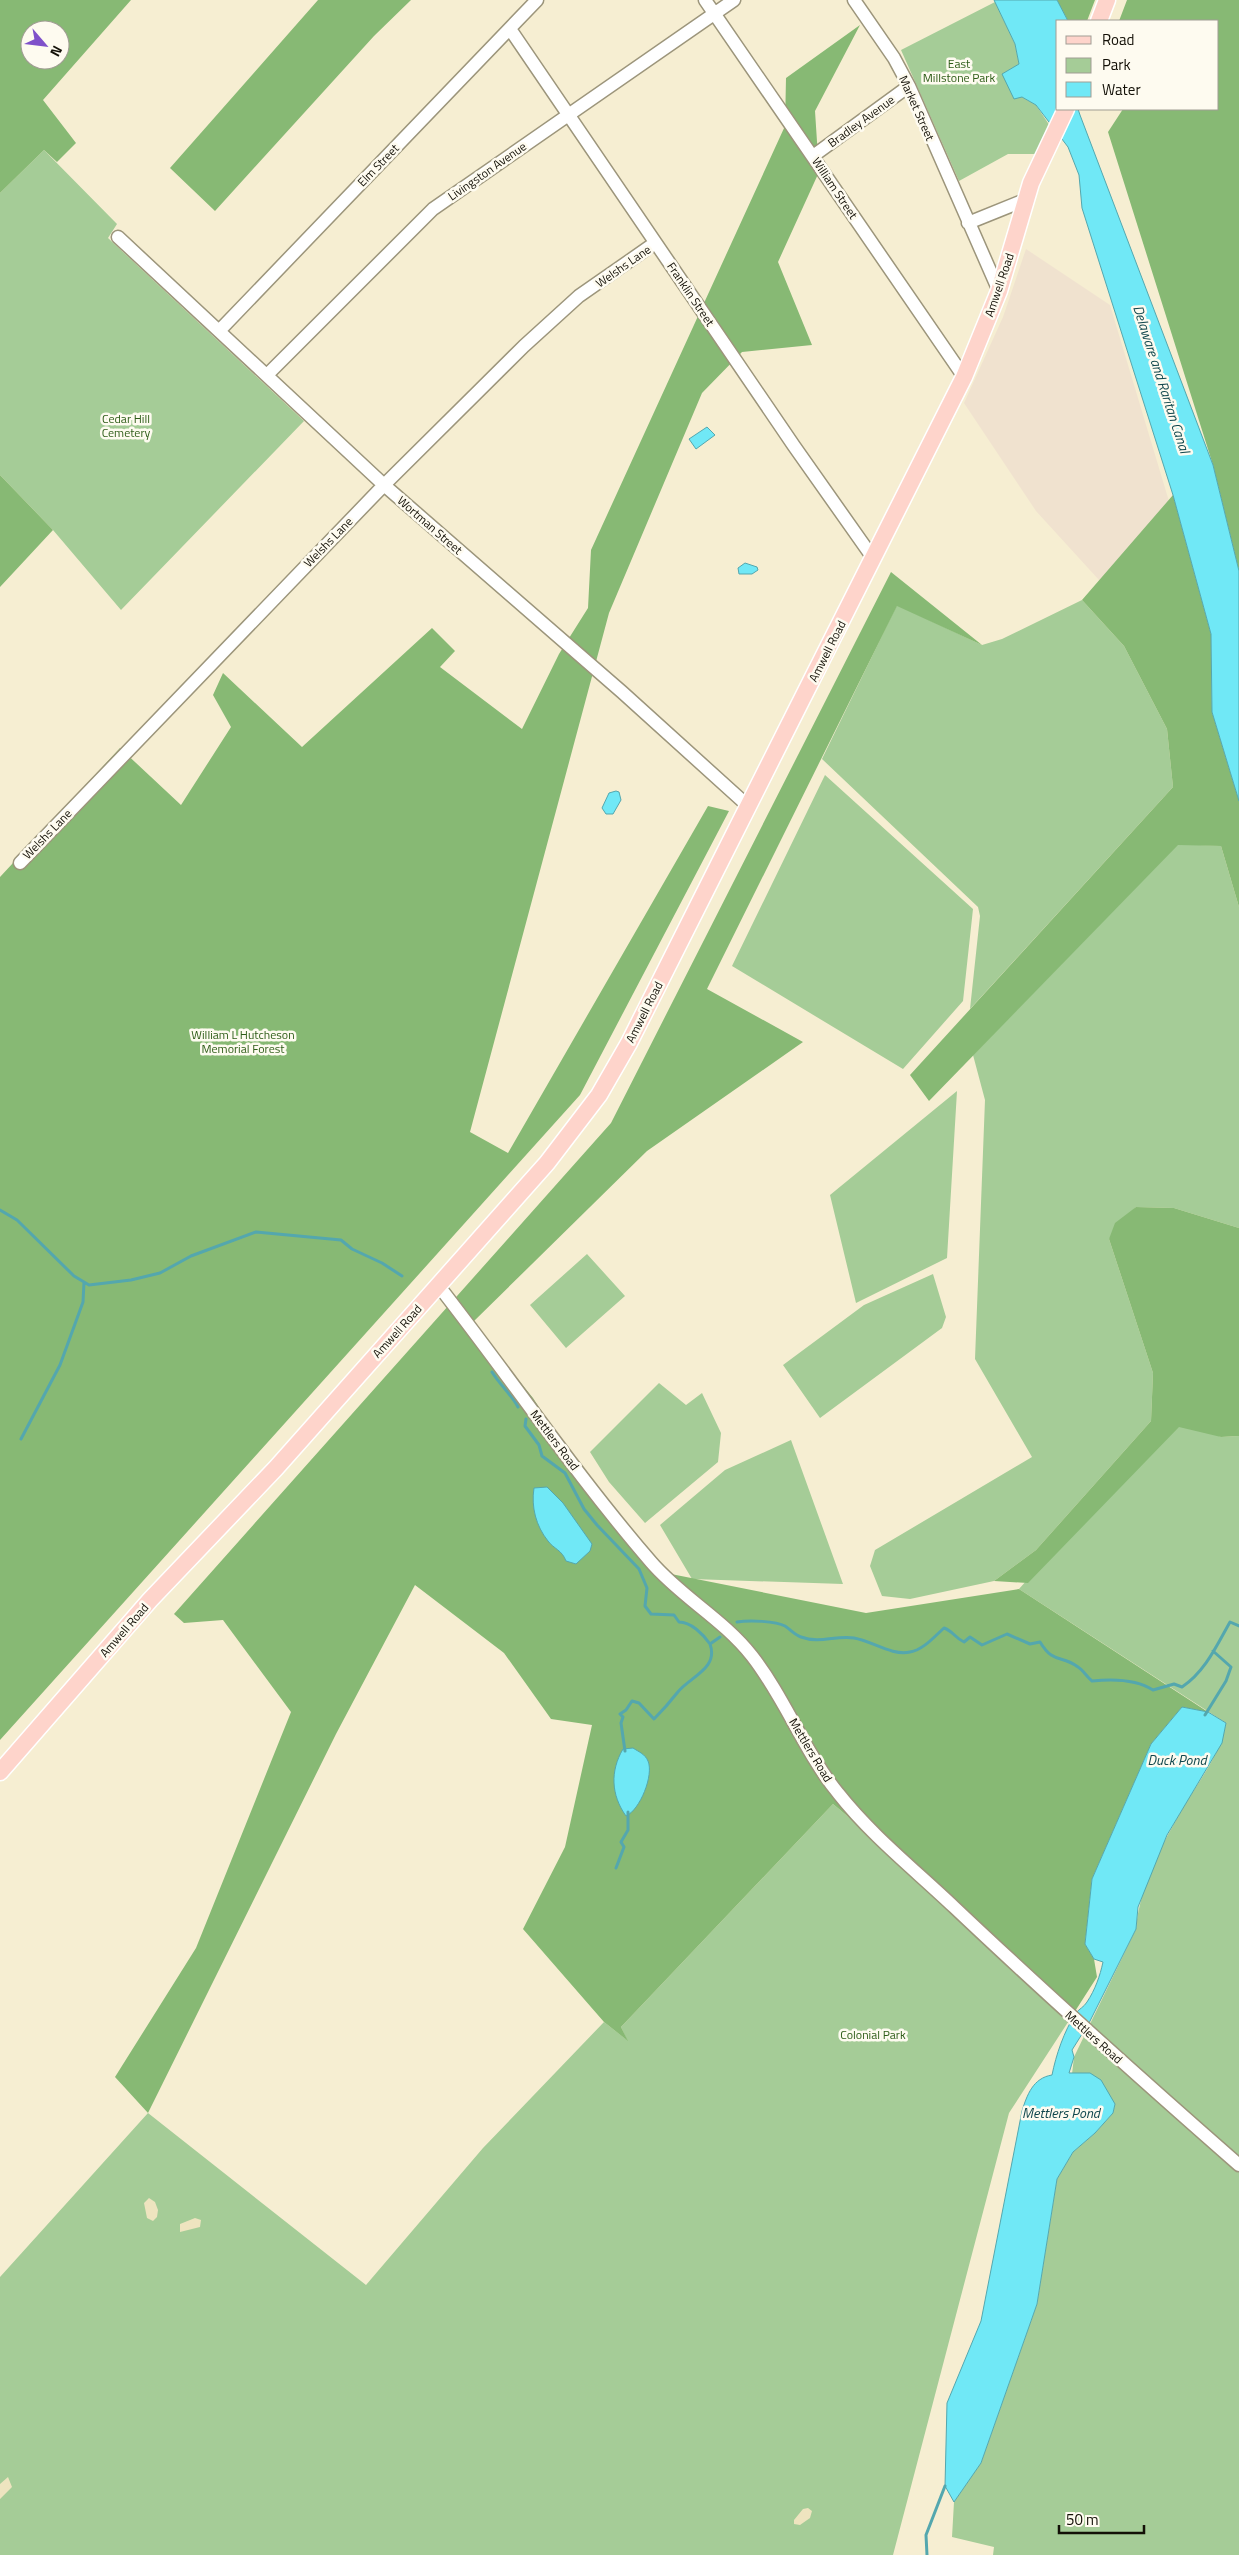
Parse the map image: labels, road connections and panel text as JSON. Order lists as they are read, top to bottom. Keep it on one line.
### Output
{"streets":{"main road":["Amwell Road"],"street":["Market Street","Bradley Avenue","Elm Street","Livingston Avenue","William Street","Welshs Lane","Franklin Street","Wortman Street","Mettlers Road"]},"crossings":[["Market Street","Bradley Avenue"],["Market Street","Amwell Road"],["Bradley Avenue","William Street"],["Elm Street","Franklin Street"],["Elm Street","Wortman Street"],["Livingston Avenue","William Street"],["Livingston Avenue","Franklin Street"],["Livingston Avenue","Wortman Street"],["William Street","Amwell Road"],["Welshs Lane","Franklin Street"],["Welshs Lane","Wortman Street"],["Amwell Road","Franklin Street"],["Amwell Road","Wortman Street"],["Amwell Road","Mettlers Road"]],"water":["Delaware and Raritan Canal","Duck Pond","Mettlers Pond"],"parks":["East Millstone Park","Cedar Hill Cemetery","William L Hutcheson Memorial Forest","Colonial Park"],"legend":["Road","Park","Water"],"scale_bar":"50 m","north":"bottom right"}
